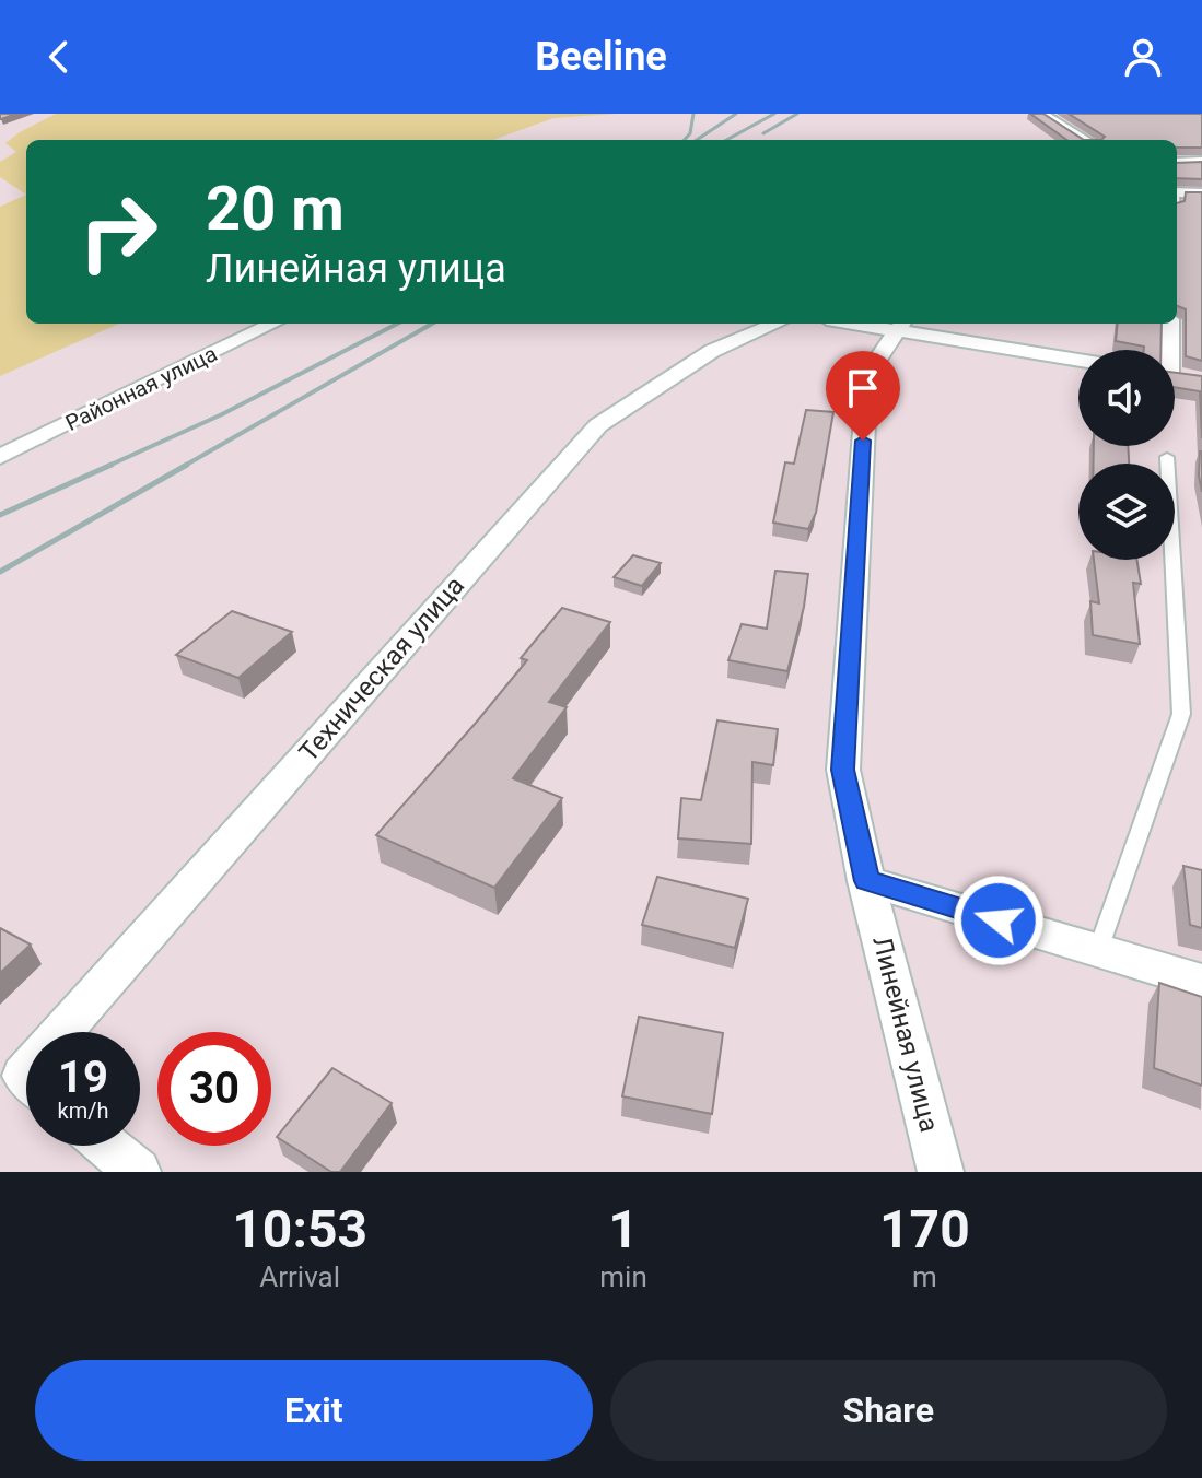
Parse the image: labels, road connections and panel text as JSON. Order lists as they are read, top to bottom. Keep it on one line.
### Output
{"streets":{"street":["Районная улица","Техническая улица","Линейная улица"]},"page":{"header":"Beeline","turn":["20 m","Линейная улица"],"speed":"19 km/h","limit":"30","eta":["10:53","Arrival","1","min","170","m"],"buttons":["Exit","Share"]}}
